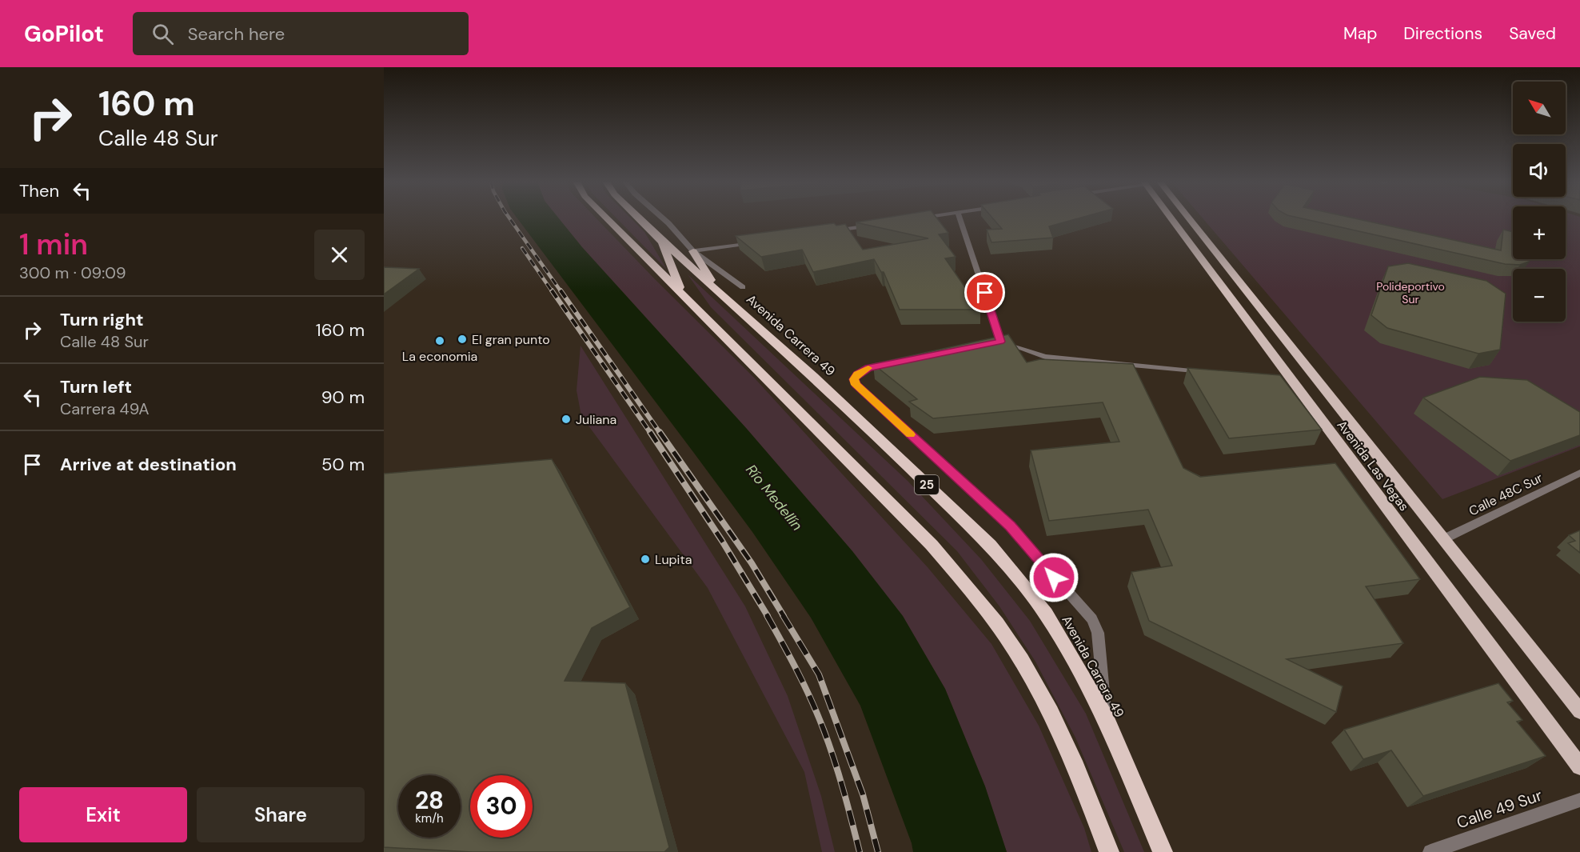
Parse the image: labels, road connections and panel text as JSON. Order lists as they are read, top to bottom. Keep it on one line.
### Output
{"streets":{"highway":["Avenida Carrera 49","25"],"main road":["Avenida Las Vegas"],"street":["Calle 48C Sur","Calle 49 Sur"]},"crossings":[["Avenida Las Vegas","Calle 48C Sur"]],"water":["Río Medellín"],"parks":["Polideportivo Sur"],"places":["El gran punto","La economia","Juliana","Lupita"],"north":"top left","page":{"header":"GoPilot","search":"Search here","nav":["Map","Directions","Saved"],"turn":["160 m","Calle 48 Sur"],"map_buttons":["+","−"],"then":"Then","heading":["1 min","300 m · 09:09"],"list":[{"name":"Turn right","note":"Calle 48 Sur","value":"160 m"},{"name":"Turn left","note":"Carrera 49A","value":"90 m"},{"name":"Arrive at destination","value":"50 m"}],"speed":"28 km/h","limit":"30","buttons":["Exit","Share"]}}
